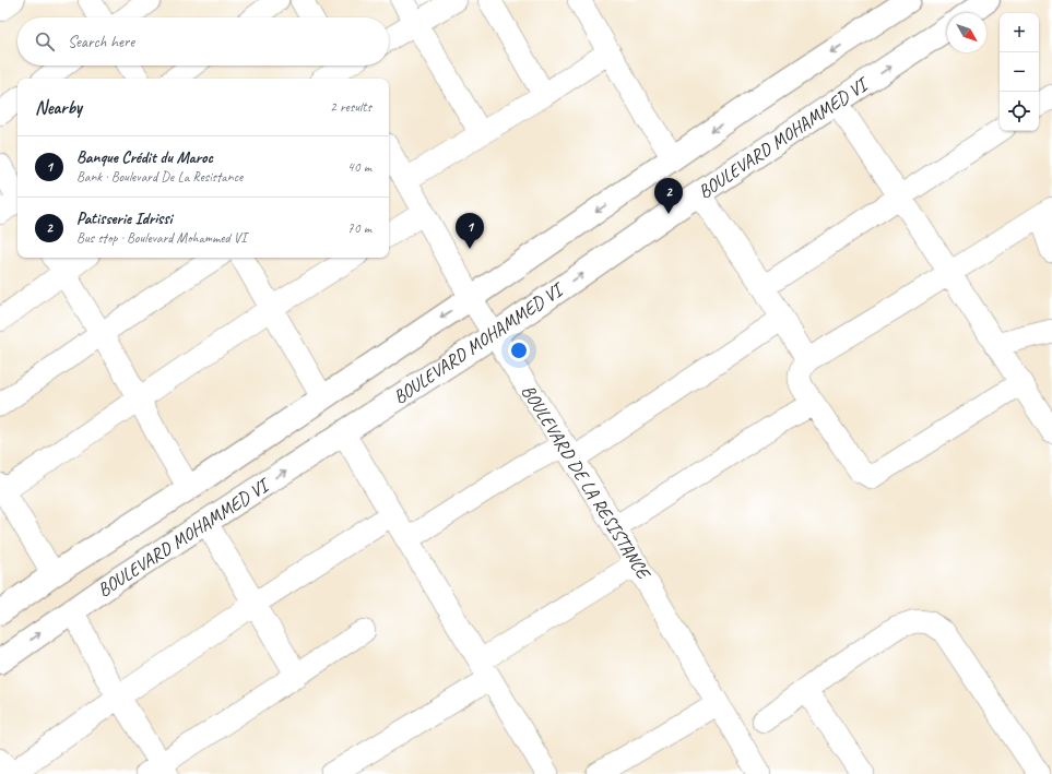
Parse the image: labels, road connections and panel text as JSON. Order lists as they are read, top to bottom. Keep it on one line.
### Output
{"streets":{"main road":["BOULEVARD MOHAMMED VI"],"street":["BOULEVARD DE LA RESISTANCE"]},"crossings":[["BOULEVARD MOHAMMED VI","BOULEVARD DE LA RESISTANCE"]],"north":"bottom right","page":{"map_buttons":["+","−"],"search":"Search here","heading":["Nearby","2 results"],"list":[{"mark":"1","name":"Banque Crédit du Maroc","note":"Bank · Boulevard De La Resistance","value":"40 m"},{"mark":"2","name":"Patisserie Idrissi","note":"Bus stop · Boulevard Mohammed VI","value":"70 m"}],"pins":["2","1"]}}
